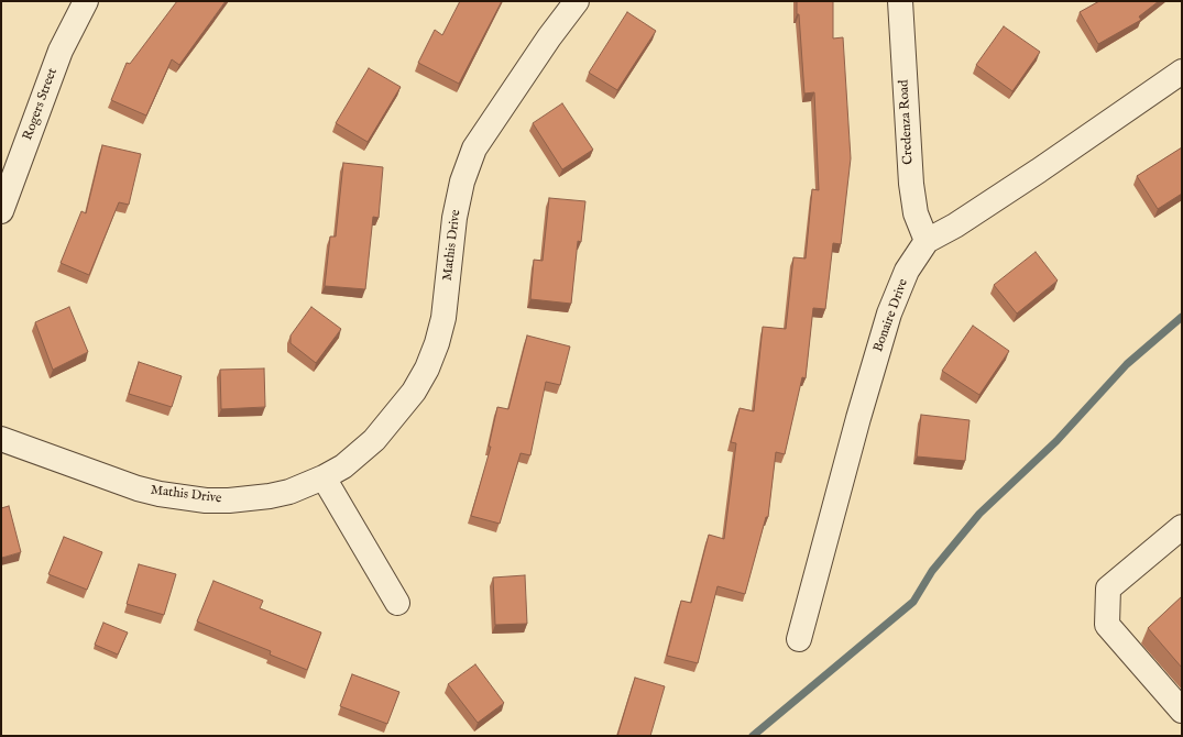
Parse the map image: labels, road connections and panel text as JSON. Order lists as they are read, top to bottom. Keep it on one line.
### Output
{"streets":{"street":["Rogers Street","Credenza Road","Mathis Drive","Bonaire Drive"]},"crossings":[["Credenza Road","Bonaire Drive"]]}
